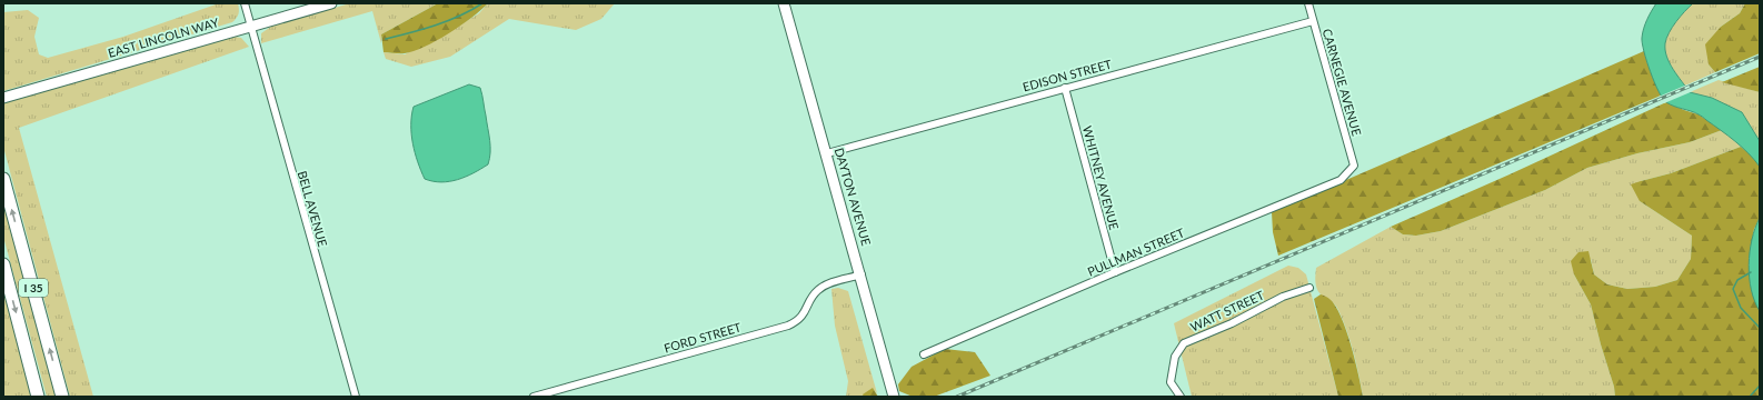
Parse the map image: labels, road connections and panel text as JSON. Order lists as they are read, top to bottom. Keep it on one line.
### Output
{"streets":{"highway":["I 35"],"main road":["EAST LINCOLN WAY","DAYTON AVENUE"],"street":["EDISON STREET","CARNEGIE AVENUE","WHITNEY AVENUE","BELL AVENUE","PULLMAN STREET","WATT STREET","FORD STREET"]},"crossings":[["EAST LINCOLN WAY","BELL AVENUE"],["EDISON STREET","CARNEGIE AVENUE"],["EDISON STREET","WHITNEY AVENUE"],["EDISON STREET","DAYTON AVENUE"],["CARNEGIE AVENUE","PULLMAN STREET"],["WHITNEY AVENUE","PULLMAN STREET"],["DAYTON AVENUE","FORD STREET"]]}
